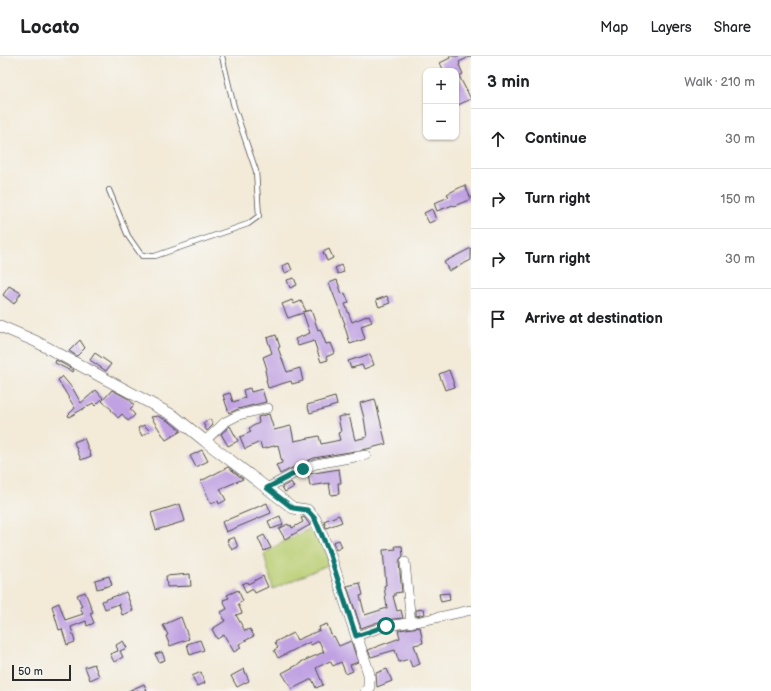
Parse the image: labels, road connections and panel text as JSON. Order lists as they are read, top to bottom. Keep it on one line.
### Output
{"scale_bar":"50 m","page":{"header":"Locato","nav":["Map","Layers","Share"],"heading":["3 min","Walk · 210 m"],"map_buttons":["+","−"],"list":[["Continue","30 m"],["Turn right","150 m"],["Turn right","30 m"],"Arrive at destination"],"scale":"50 m"}}
